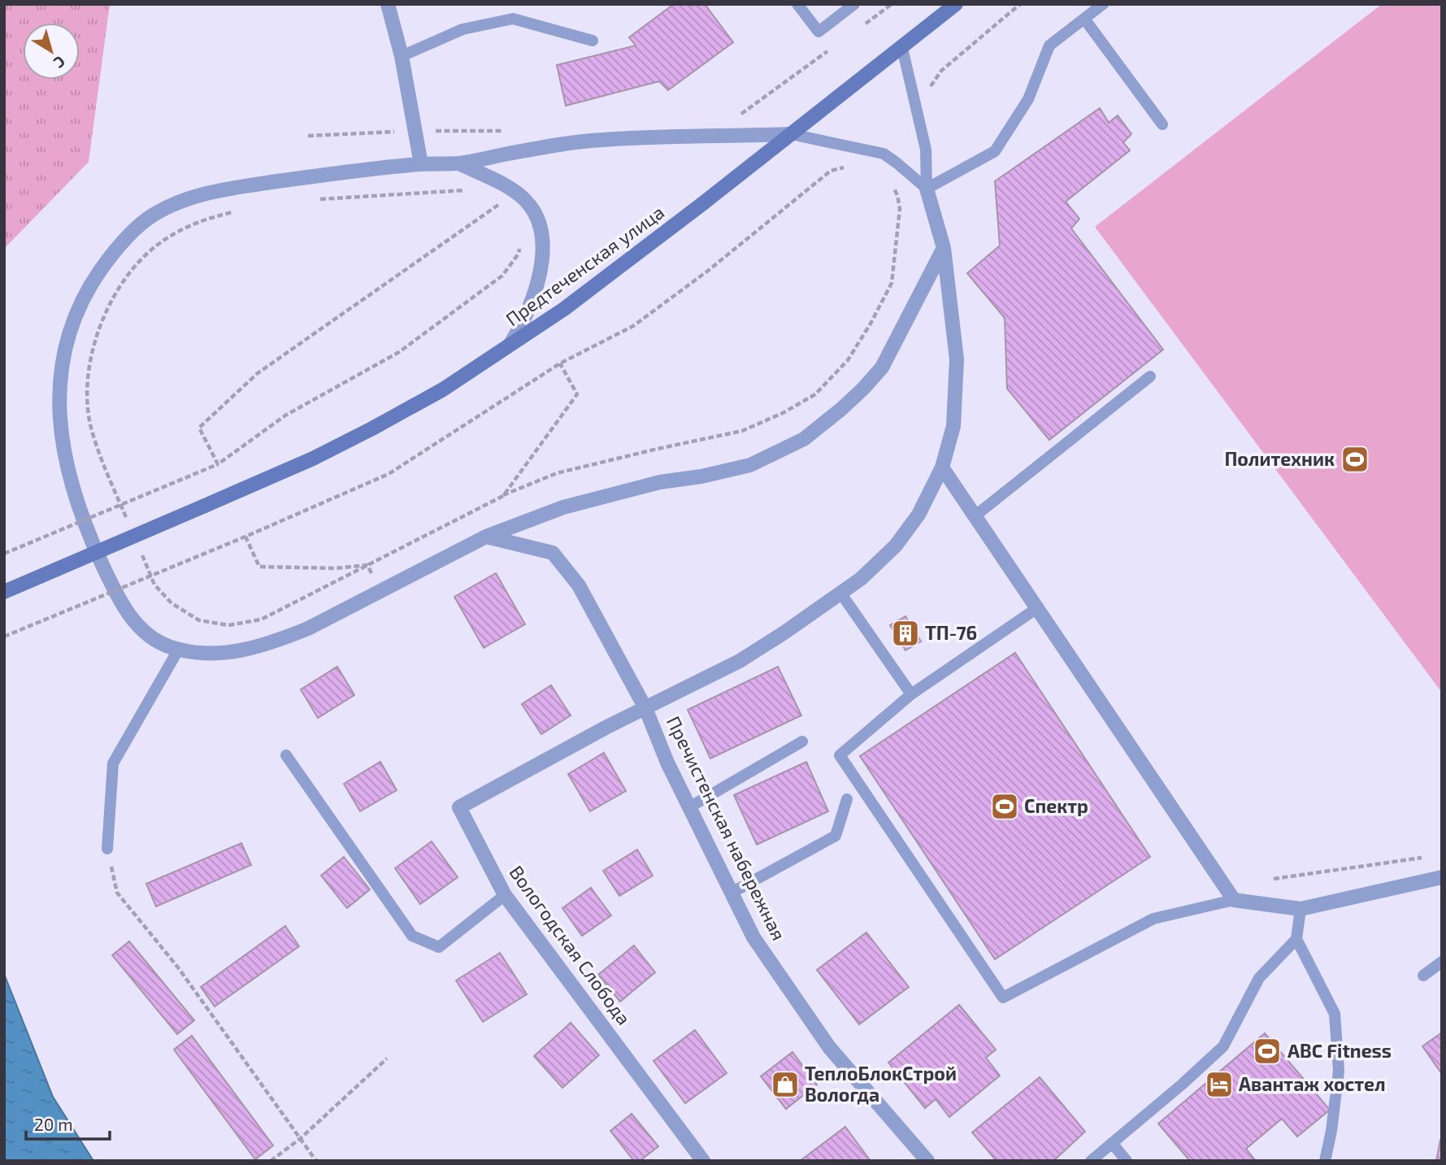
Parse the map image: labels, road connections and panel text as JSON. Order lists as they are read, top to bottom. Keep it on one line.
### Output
{"streets":{"street":["Предтеченская улица","Пречистенская набережная","Вологодская Слобода"]},"crossings":[["Пречистенская набережная","Вологодская Слобода"]],"places":{"sports":["Политехник","Спектр","ABC Fitness"],"building":["ТП-76"],"shop":["ТеплоБлокСтрой Вологда"],"hotel":["Авантаж хостел"]},"scale_bar":"20 m","north":"bottom right"}
